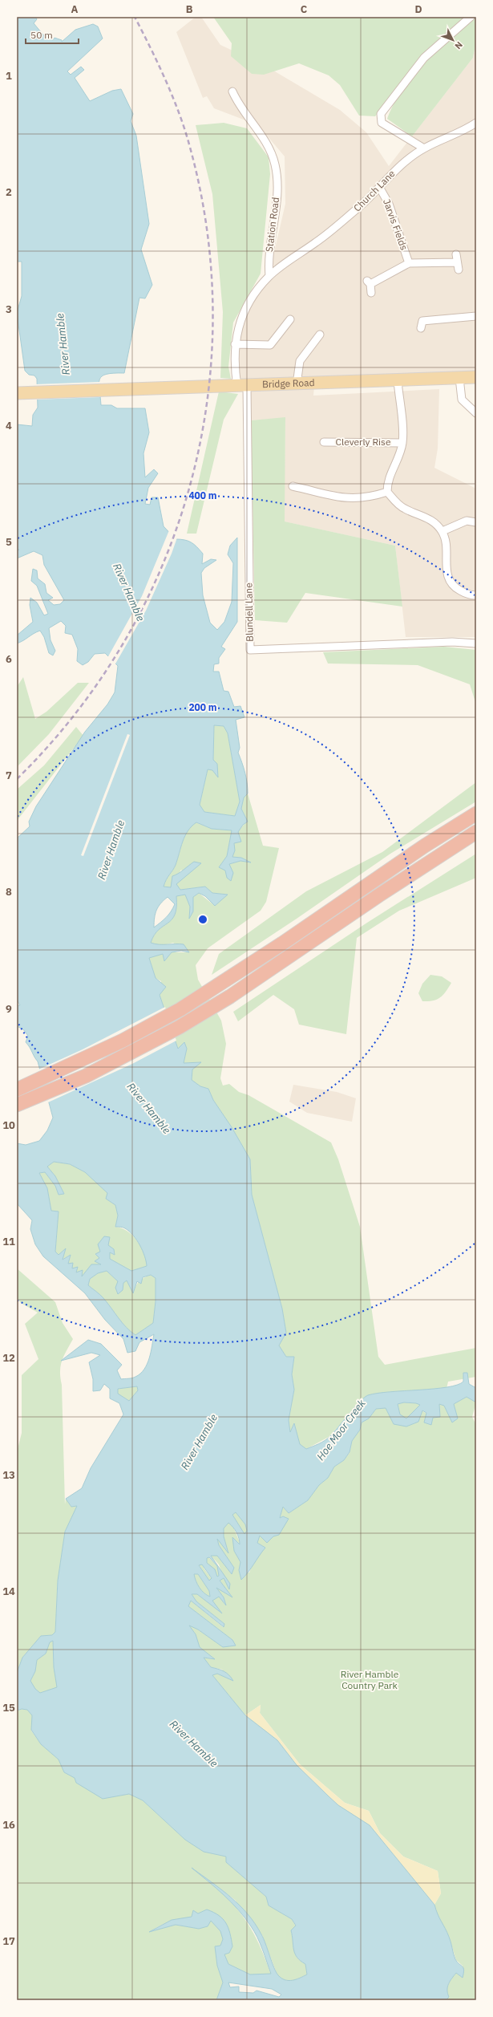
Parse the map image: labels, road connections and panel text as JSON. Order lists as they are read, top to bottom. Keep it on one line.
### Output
{"streets":{"main road":["Bridge Road"],"street":["Church Lane","Station Road","Jarvis Fields","Cleverly Rise","Blundell Lane"]},"crossings":[["Church Lane","Station Road"],["Church Lane","Jarvis Fields"],["Church Lane","Bridge Road"],["Church Lane","Blundell Lane"],["Bridge Road","Cleverly Rise"],["Bridge Road","Blundell Lane"]],"water":["River Hamble","Hoe Moor Creek"],"parks":["River Hamble Country Park"],"scale_bar":"50 m","north":"bottom right","grid":{"columns":["A","B","C","D"],"rows":["1","2","3","4","5","6","7","8","9","10","11","12","13","14","15","16","17"]},"rings":["400 m","200 m"]}
